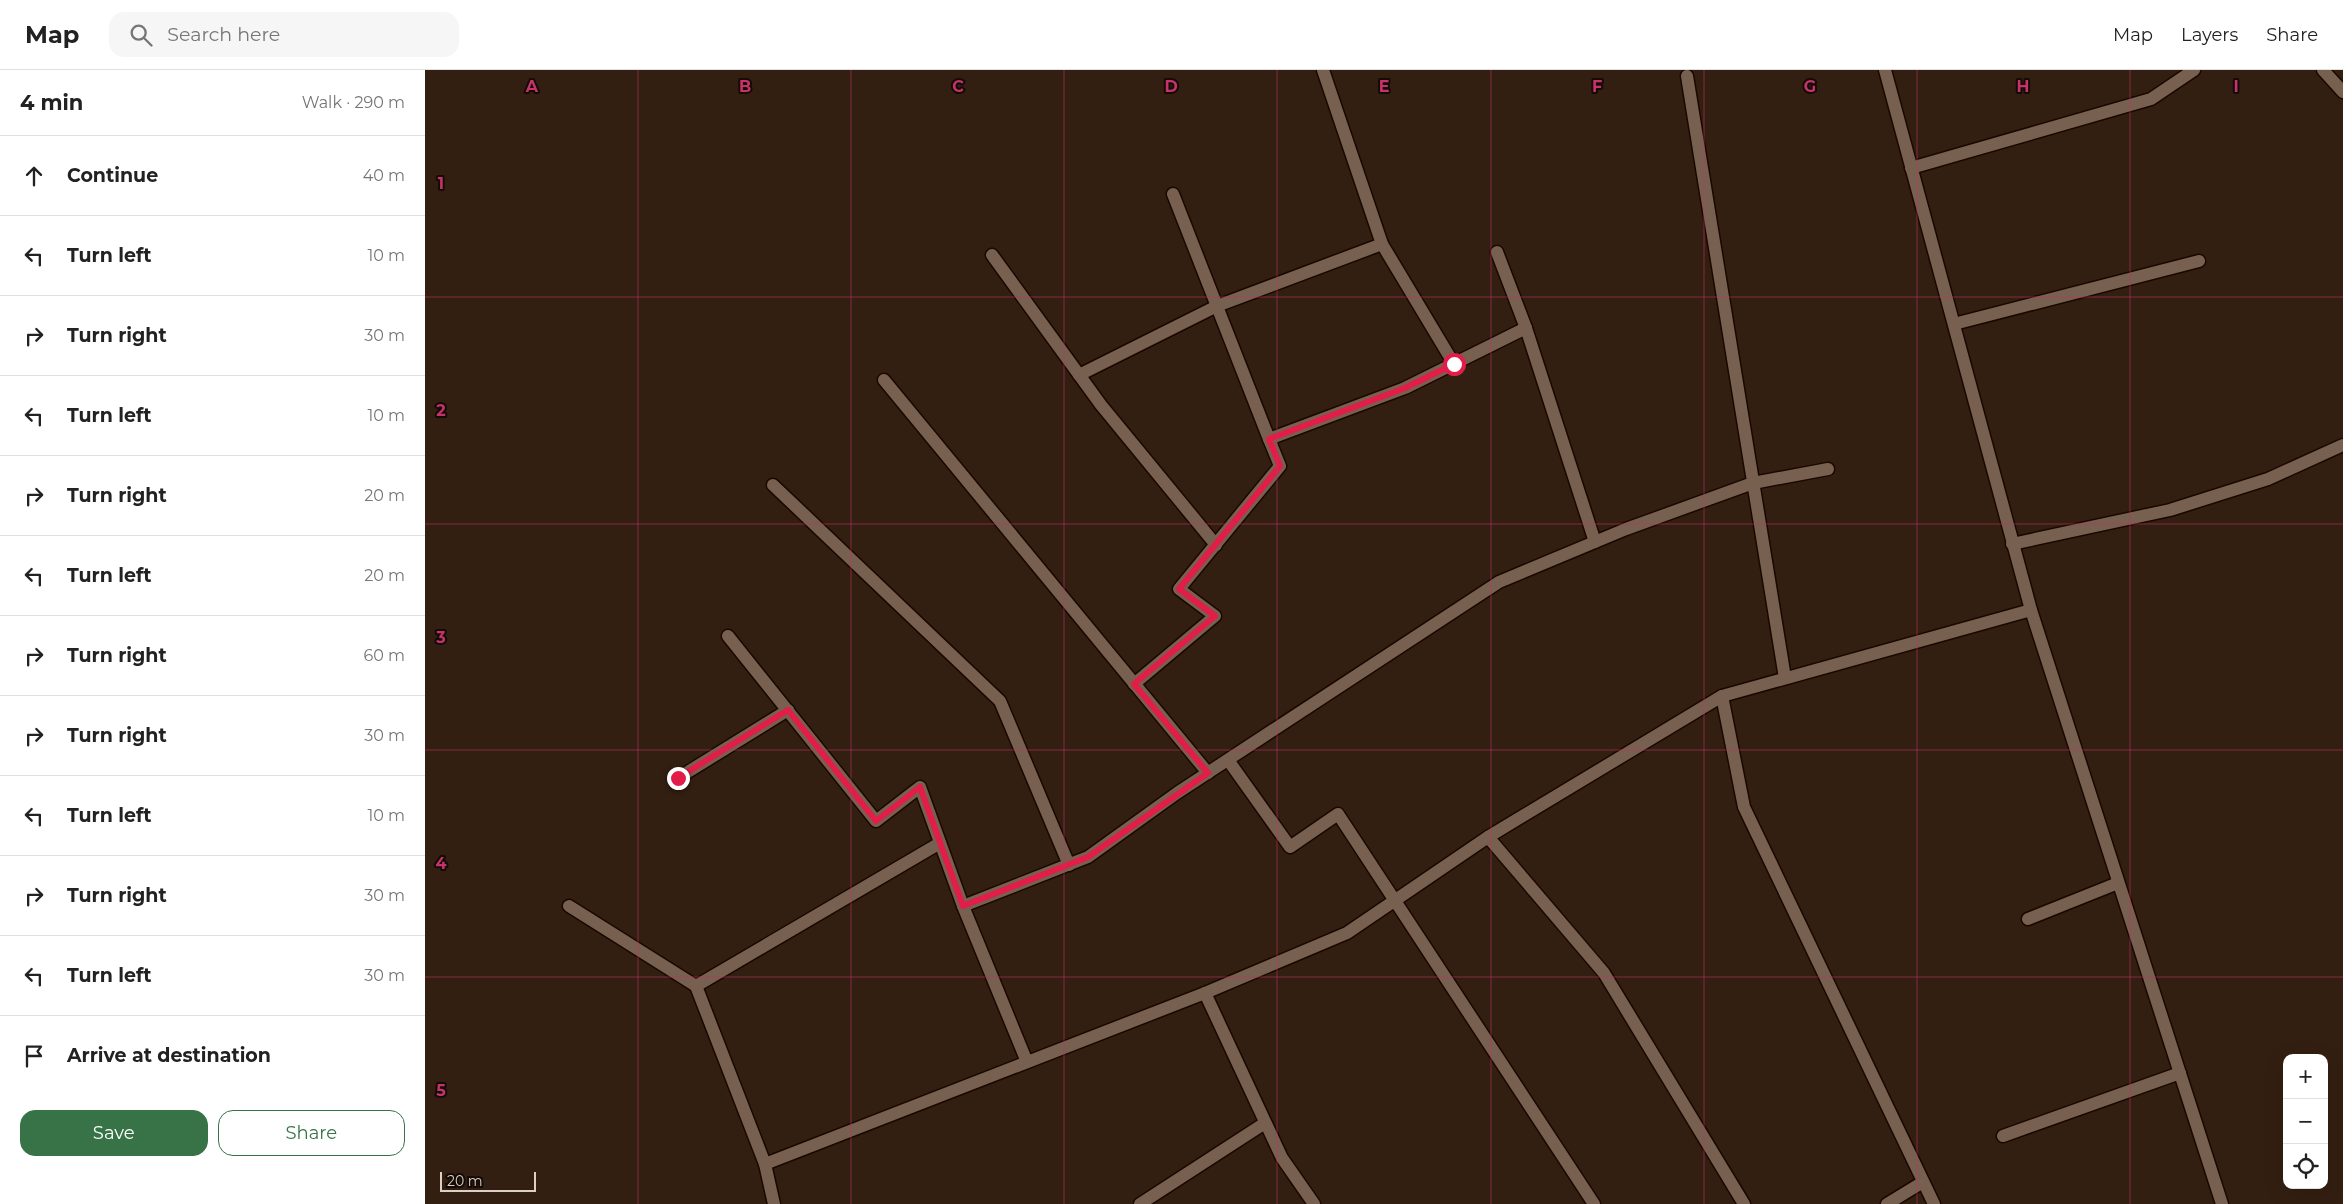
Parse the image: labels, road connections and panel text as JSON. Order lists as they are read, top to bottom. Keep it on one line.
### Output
{"scale_bar":"20 m","page":{"header":"Map","search":"Search here","nav":["Map","Layers","Share"],"heading":["4 min","Walk · 290 m"],"list":[["Continue","40 m"],["Turn left","10 m"],["Turn right","30 m"],["Turn left","10 m"],["Turn right","20 m"],["Turn left","20 m"],["Turn right","60 m"],["Turn right","30 m"],["Turn left","10 m"],["Turn right","30 m"],["Turn left","30 m"],"Arrive at destination"],"map_buttons":["+","−"],"buttons":["Save","Share"],"scale":"20 m"},"grid":{"columns":["A","B","C","D","E","F","G","H","I"],"rows":["1","2","3","4","5"]}}
